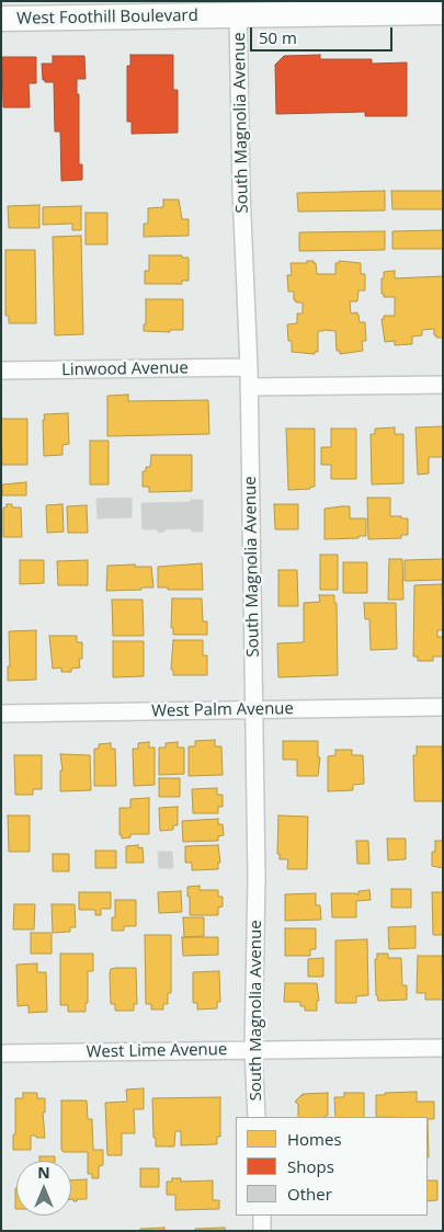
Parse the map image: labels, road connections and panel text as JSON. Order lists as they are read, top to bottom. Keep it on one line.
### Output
{"streets":{"main road":["West Foothill Boulevard"],"street":["South Magnolia Avenue","Linwood Avenue","West Palm Avenue","West Lime Avenue"]},"crossings":[["West Foothill Boulevard","South Magnolia Avenue"],["South Magnolia Avenue","Linwood Avenue"],["South Magnolia Avenue","West Palm Avenue"],["South Magnolia Avenue","West Lime Avenue"]],"legend":["Homes","Shops","Other"],"scale_bar":"50 m","north":"top"}
